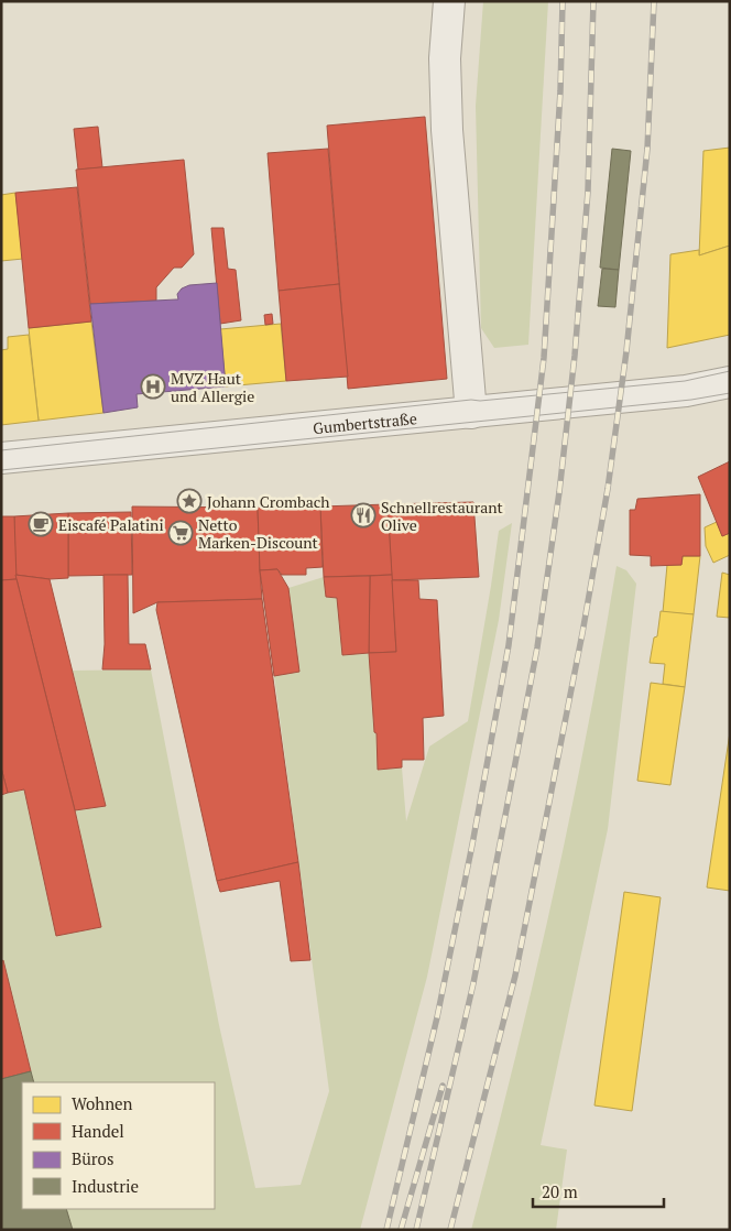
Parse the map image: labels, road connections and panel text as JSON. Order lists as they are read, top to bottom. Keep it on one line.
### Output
{"streets":{"street":["Gumbertstraße"]},"places":{"hospital":["MVZ Haut und Allergie"],"place":["Johann Crombach"],"restaurant":["Schnellrestaurant Olive"],"cafe":["Eiscafé Palatini"],"supermarket":["Netto Marken-Discount"]},"legend":["Wohnen","Handel","Büros","Industrie"],"scale_bar":"20 m"}
